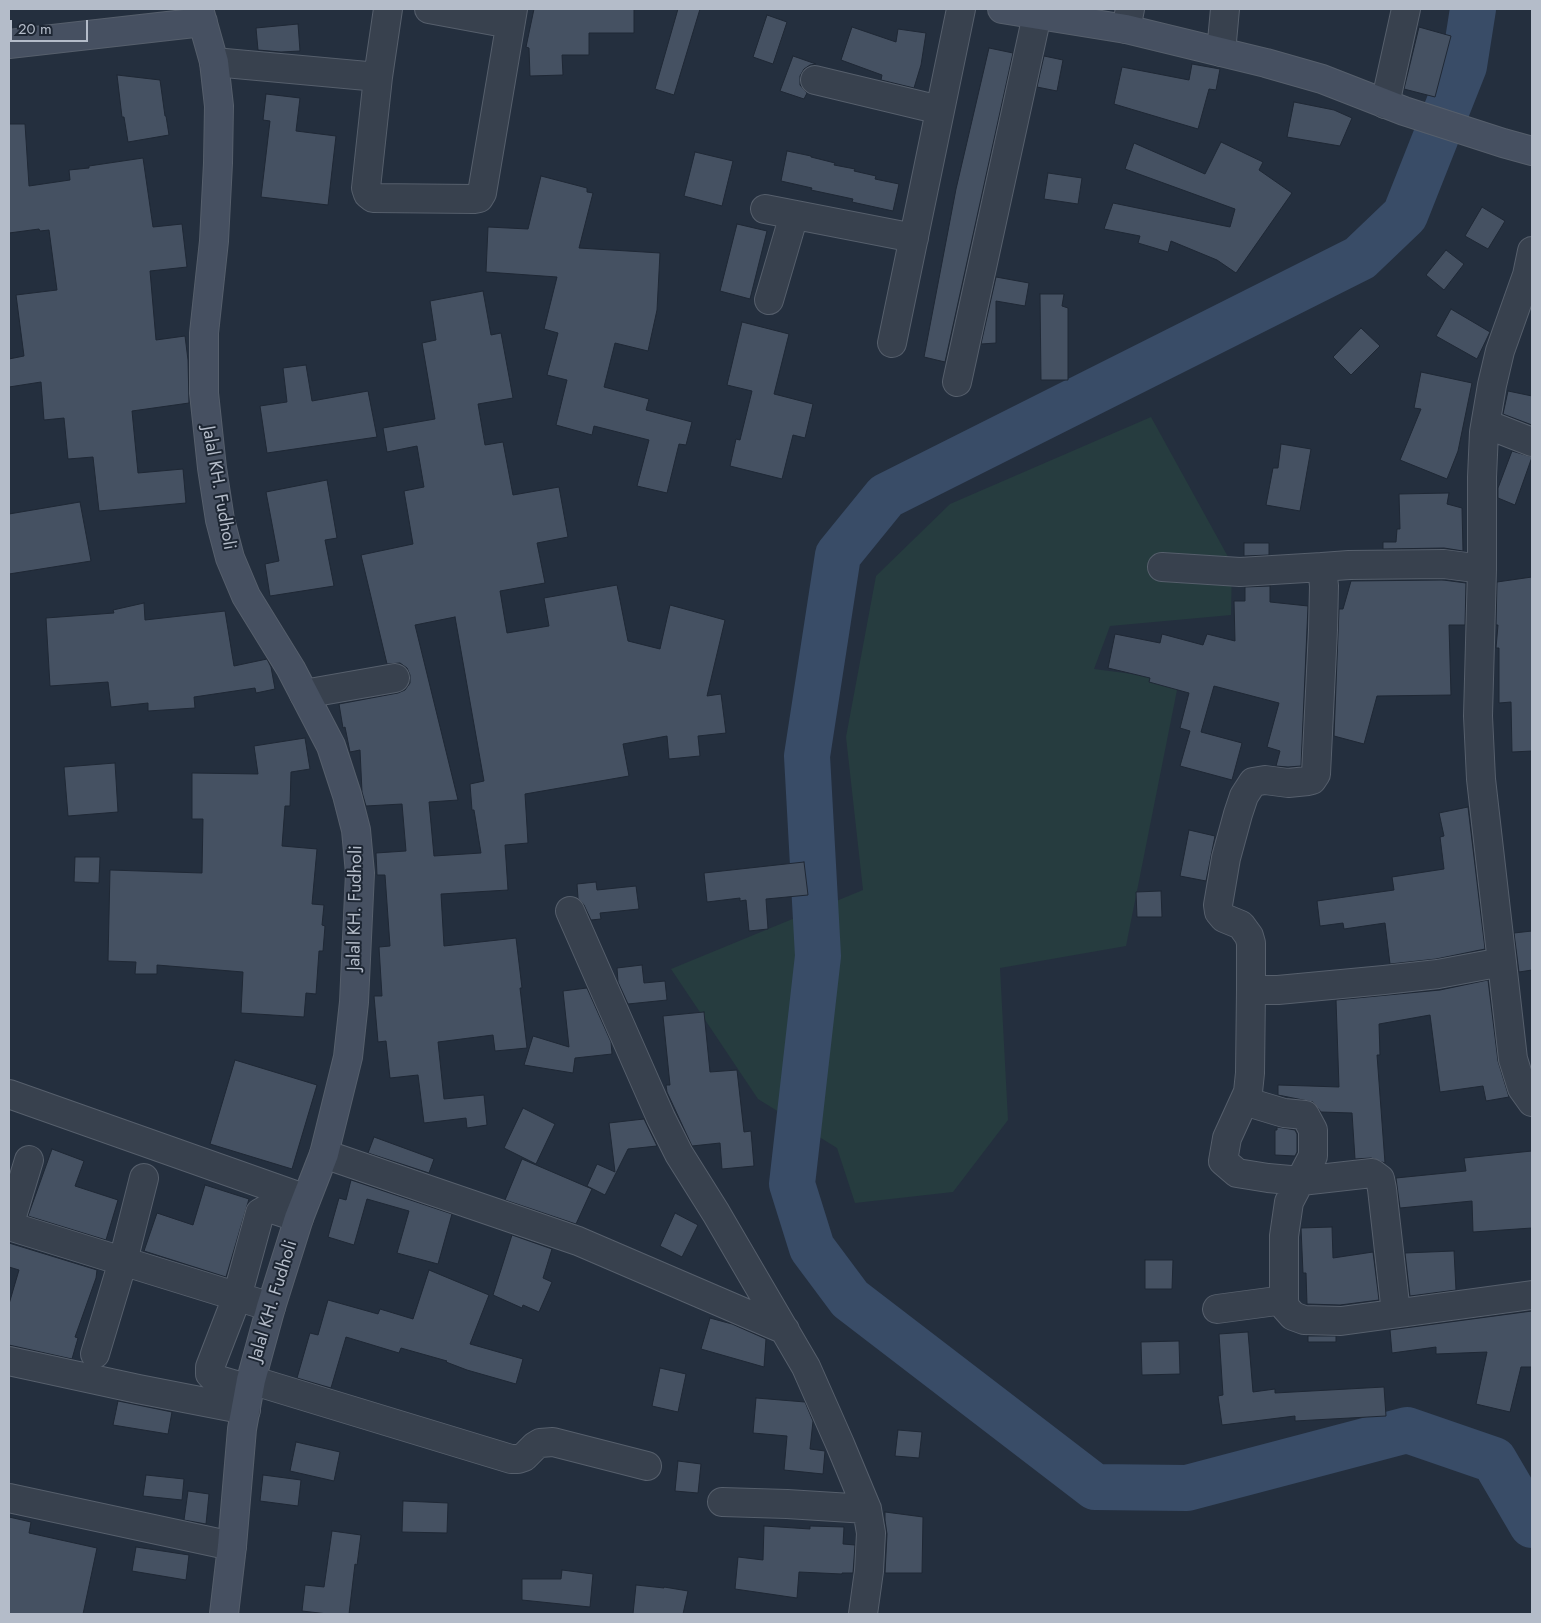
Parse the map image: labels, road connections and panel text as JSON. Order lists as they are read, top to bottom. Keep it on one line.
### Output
{"streets":{"main road":["Jalal KH. Fudholi"]},"scale_bar":"20 m"}
